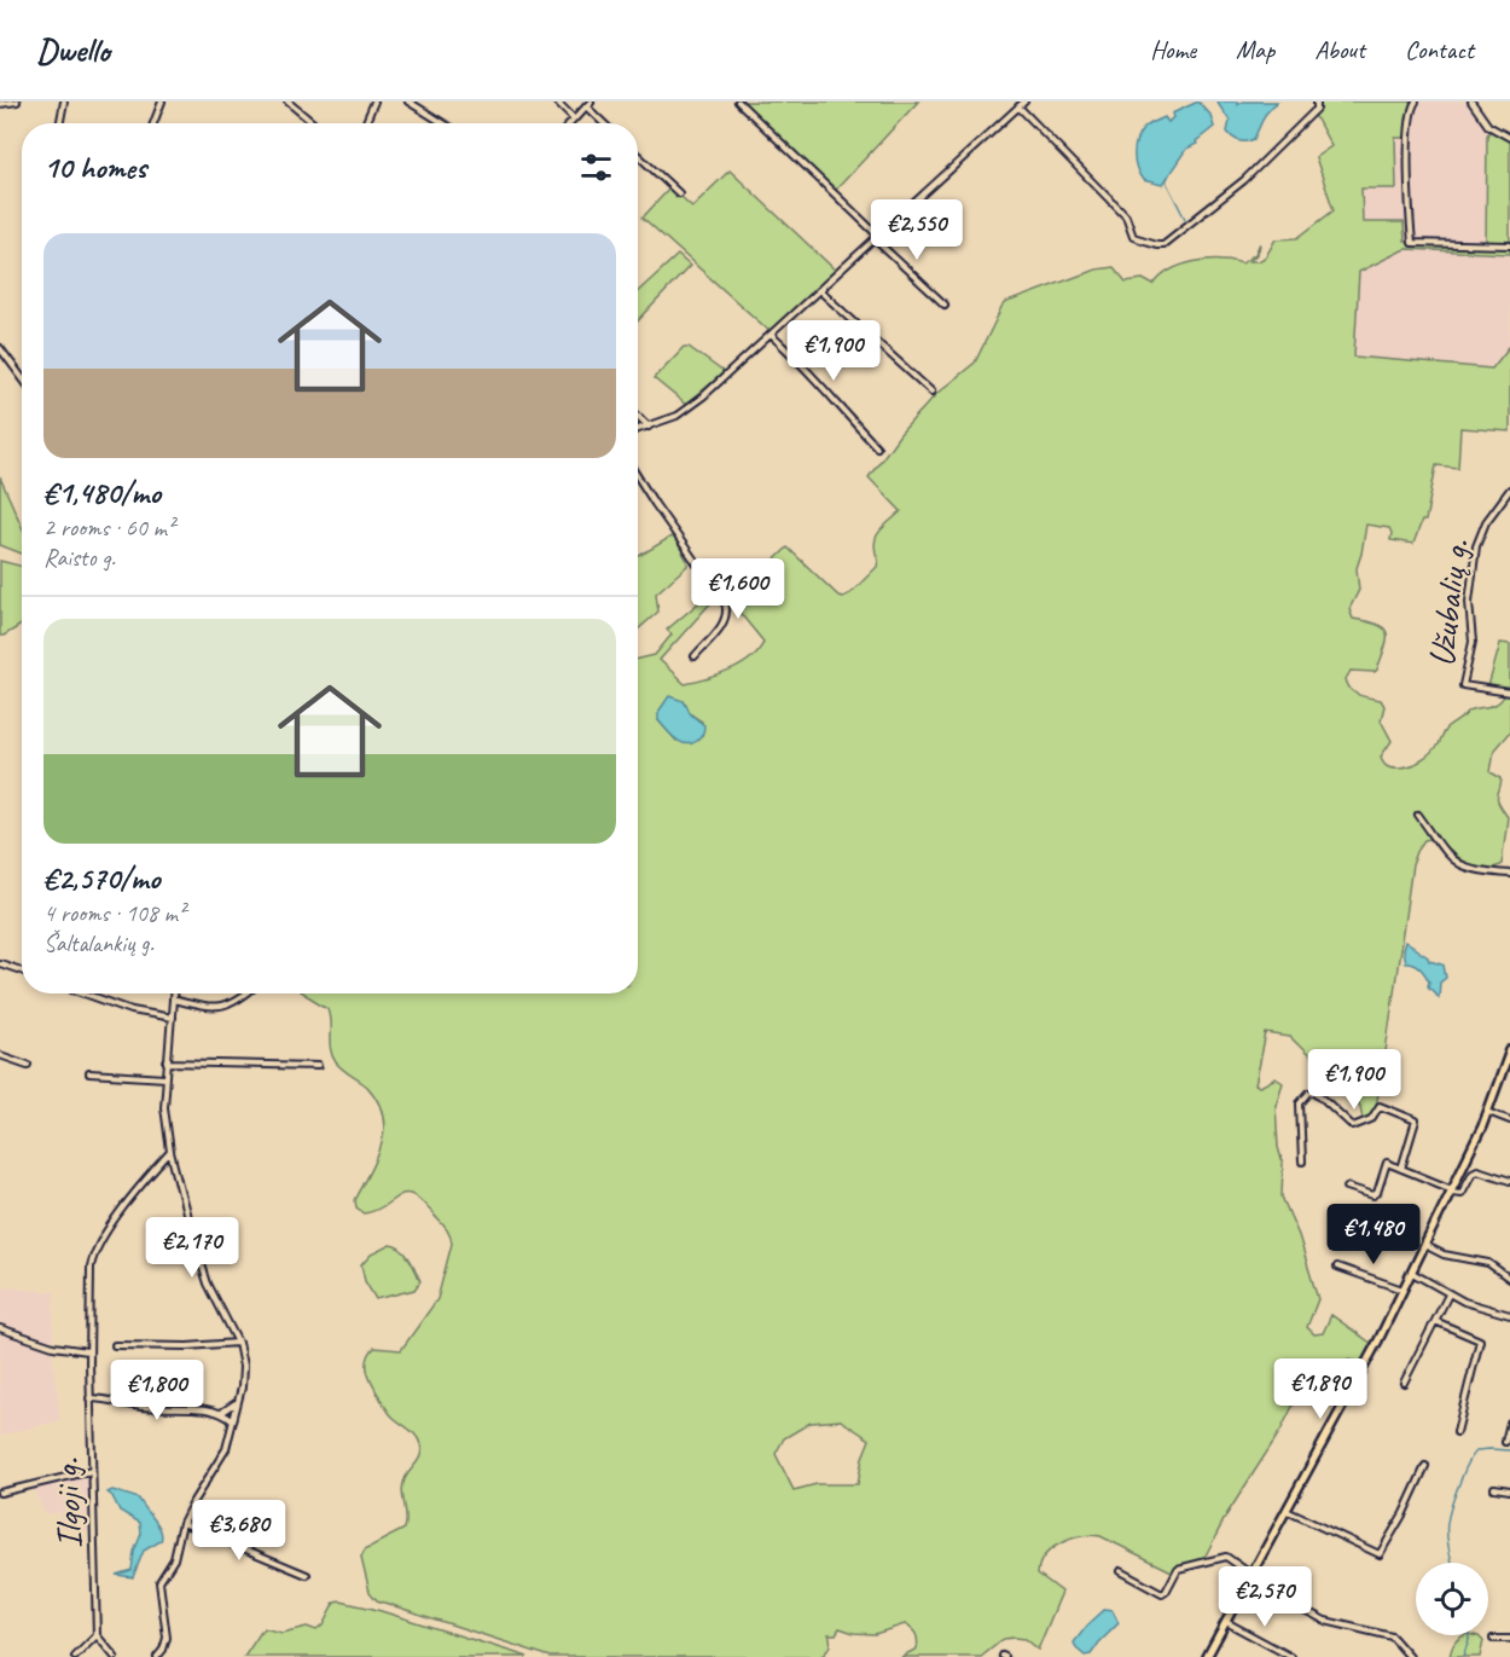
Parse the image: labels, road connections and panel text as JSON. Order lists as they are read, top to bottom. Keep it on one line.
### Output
{"streets":{"street":["Užubalių g.","Ilgoji g."]},"page":{"header":"Dwello","nav":["Home","Map","About","Contact"],"heading":"10 homes","price":["€2,550","€1,900","€1,600","€1,900","€1,480","€2,170","€1,890","€1,800","€3,680","€2,570"],"list":[{"name":"€1,480/mo","note":"2 rooms · 60 m² · Raisto g."},{"name":"€2,570/mo","note":"4 rooms · 108 m² · Šaltalankių g."}]}}
